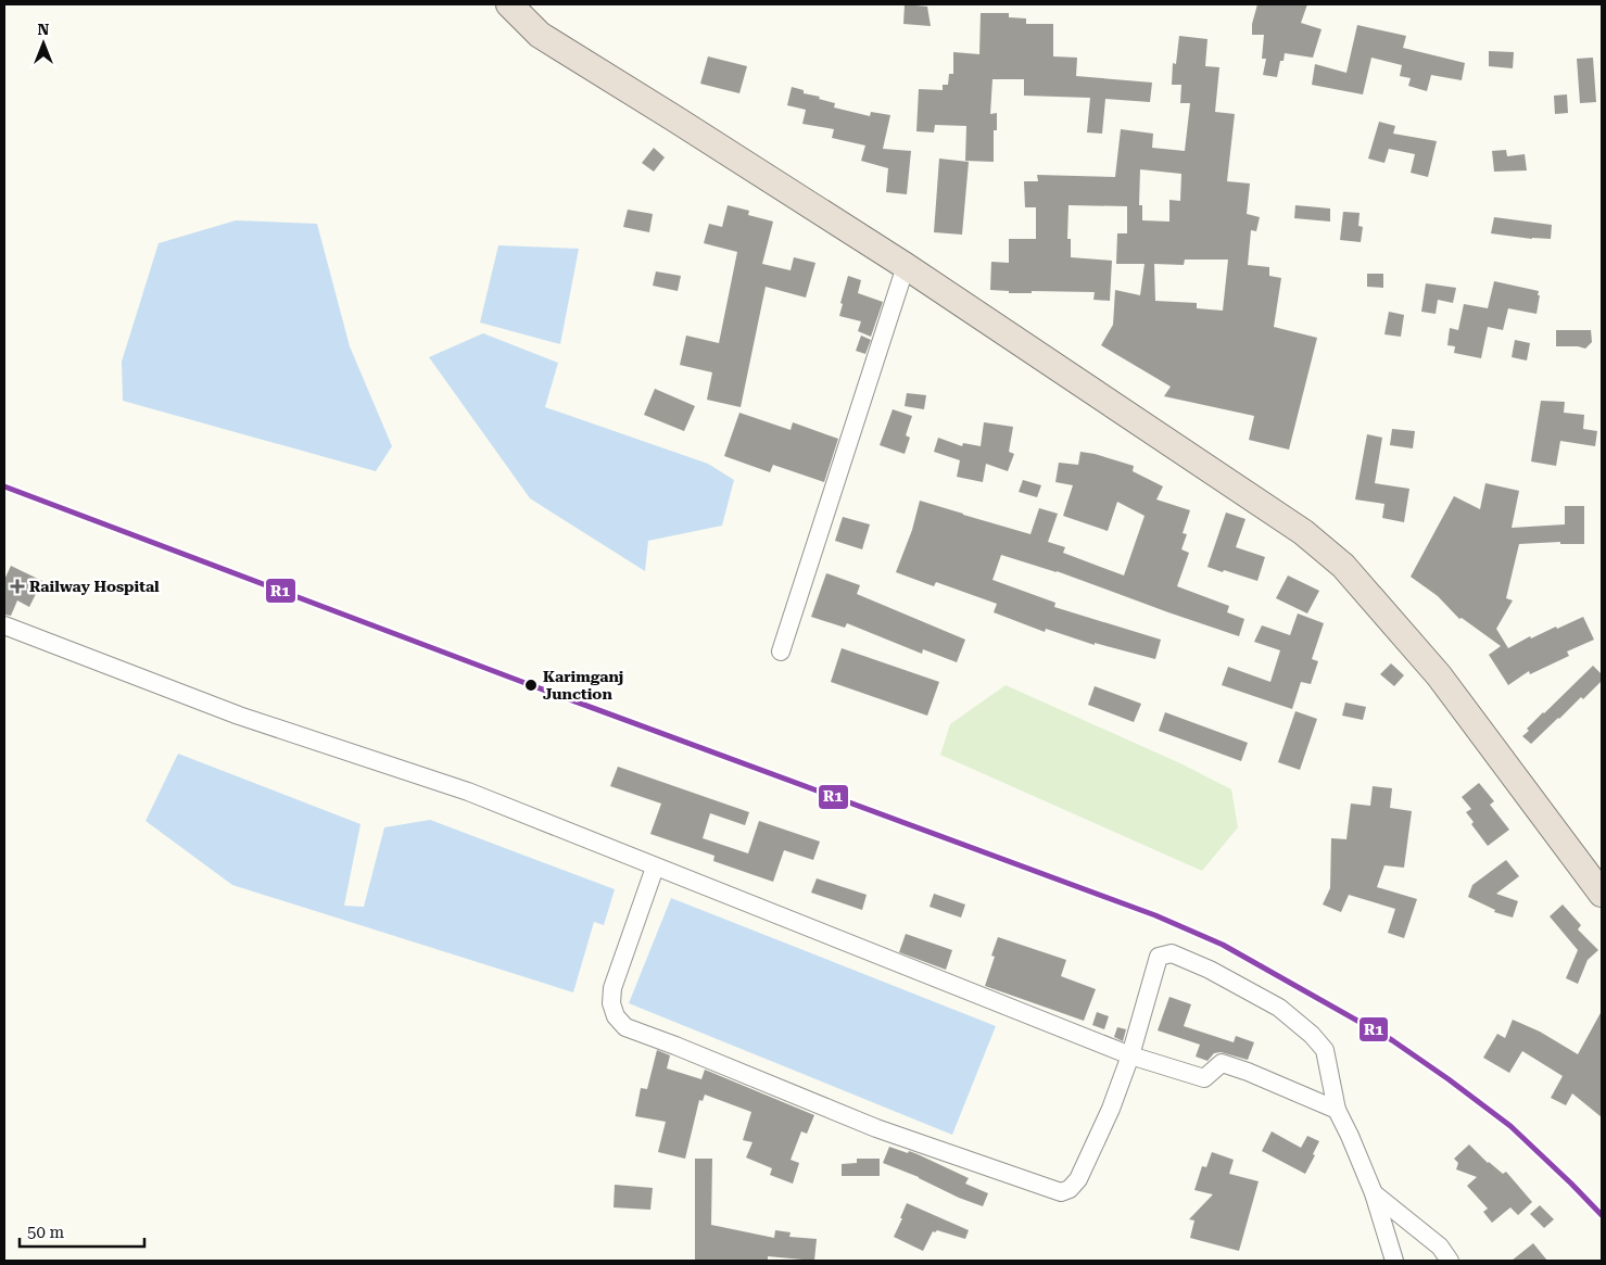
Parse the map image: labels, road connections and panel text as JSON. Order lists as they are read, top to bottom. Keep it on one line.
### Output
{"places":{"health":["Railway Hospital"],"other":["Karimganj Junction"]},"lines":["transit line R1"],"scale_bar":"50 m","north":"top"}
